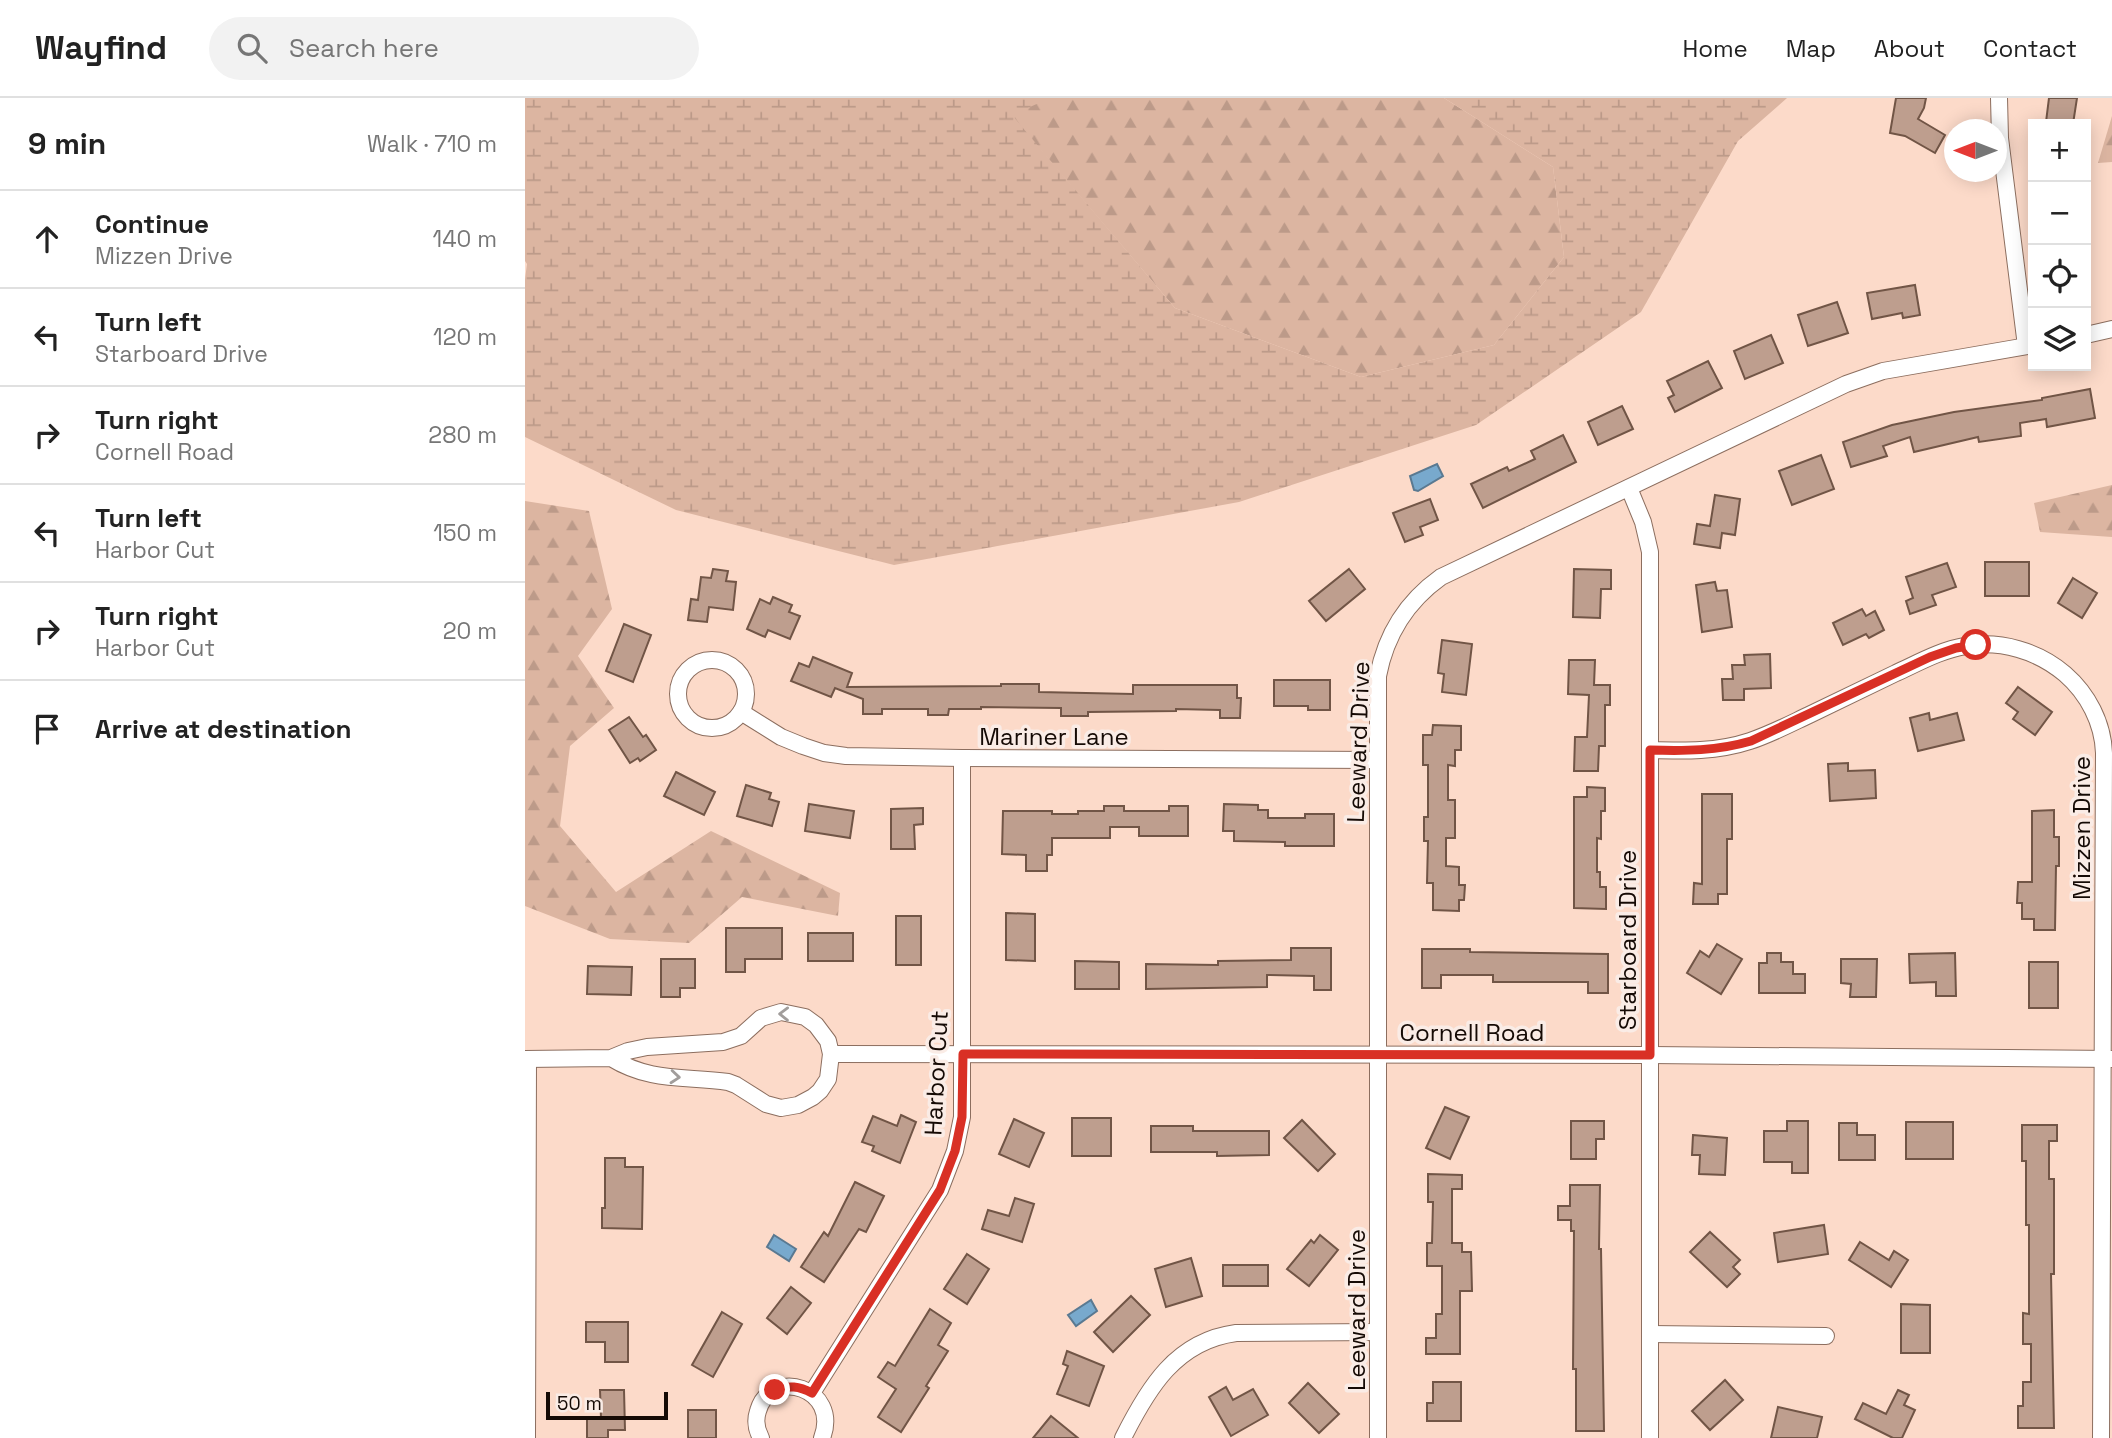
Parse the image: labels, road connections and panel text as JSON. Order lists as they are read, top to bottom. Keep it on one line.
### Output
{"streets":{"street":["Mariner Lane","Leeward Drive","Mizzen Drive","Starboard Drive","Cornell Road","Harbor Cut"]},"crossings":[["Mariner Lane","Leeward Drive"],["Mariner Lane","Harbor Cut"],["Leeward Drive","Starboard Drive"],["Leeward Drive","Cornell Road"],["Mizzen Drive","Starboard Drive"],["Mizzen Drive","Cornell Road"],["Starboard Drive","Cornell Road"],["Cornell Road","Harbor Cut"]],"scale_bar":"50 m","north":"left","page":{"header":"Wayfind","search":"Search here","nav":["Home","Map","About","Contact"],"heading":["9 min","Walk · 710 m"],"map_buttons":["+","−"],"list":[["Continue","Mizzen Drive","140 m"],["Turn left","Starboard Drive","120 m"],["Turn right","Cornell Road","280 m"],["Turn left","Harbor Cut","150 m"],["Turn right","Harbor Cut","20 m"],"Arrive at destination"],"scale":"50 m"}}
